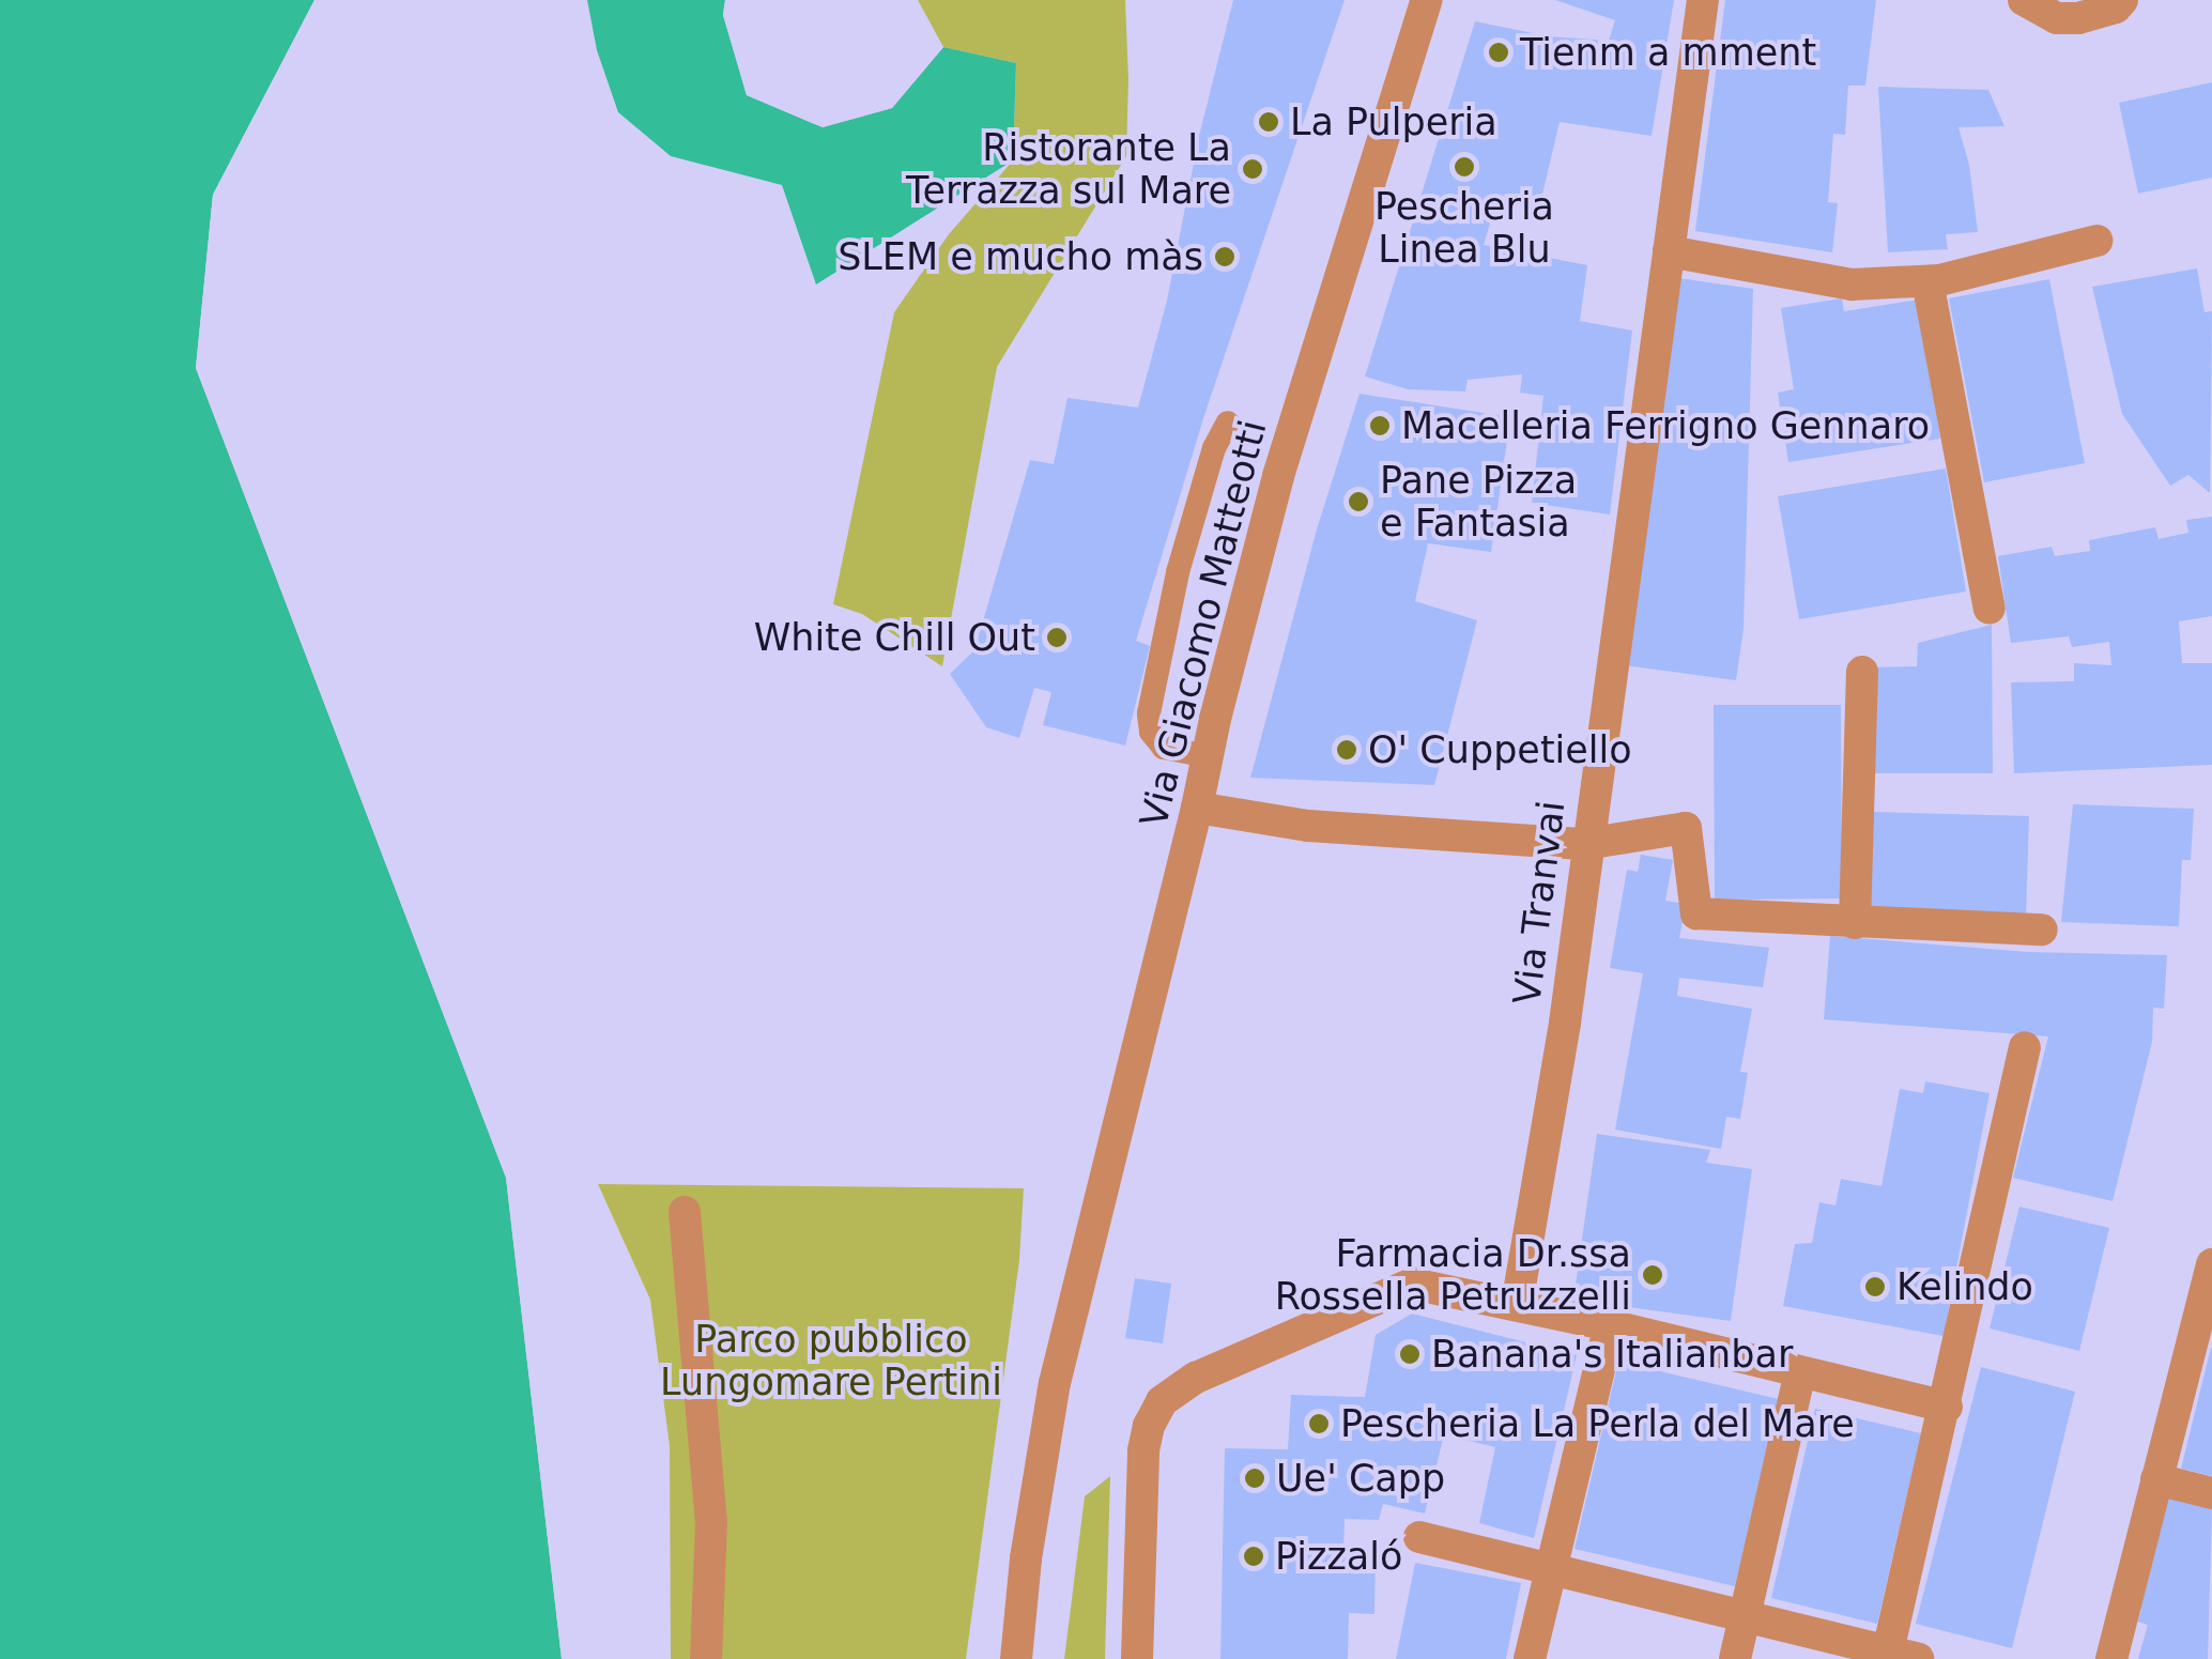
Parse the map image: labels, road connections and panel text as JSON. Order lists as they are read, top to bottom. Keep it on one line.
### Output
{"streets":{"street":["Via Giacomo Matteotti","Via Tranvai"]},"parks":["Parco pubblico Lungomare Pertini"],"places":["Tienm a mment","La Pulperia","Pescheria Linea Blu","Ristorante La Terrazza sul Mare","SLEM e mucho màs","Macelleria Ferrigno Gennaro","Pane Pizza e Fantasia","White Chill Out","O' Cuppetiello","Farmacia Dr.ssa Rossella Petruzzelli","Kelindo","Banana's Italianbar","Pescheria La Perla del Mare","Ue' Capp","Pizzaló"]}
